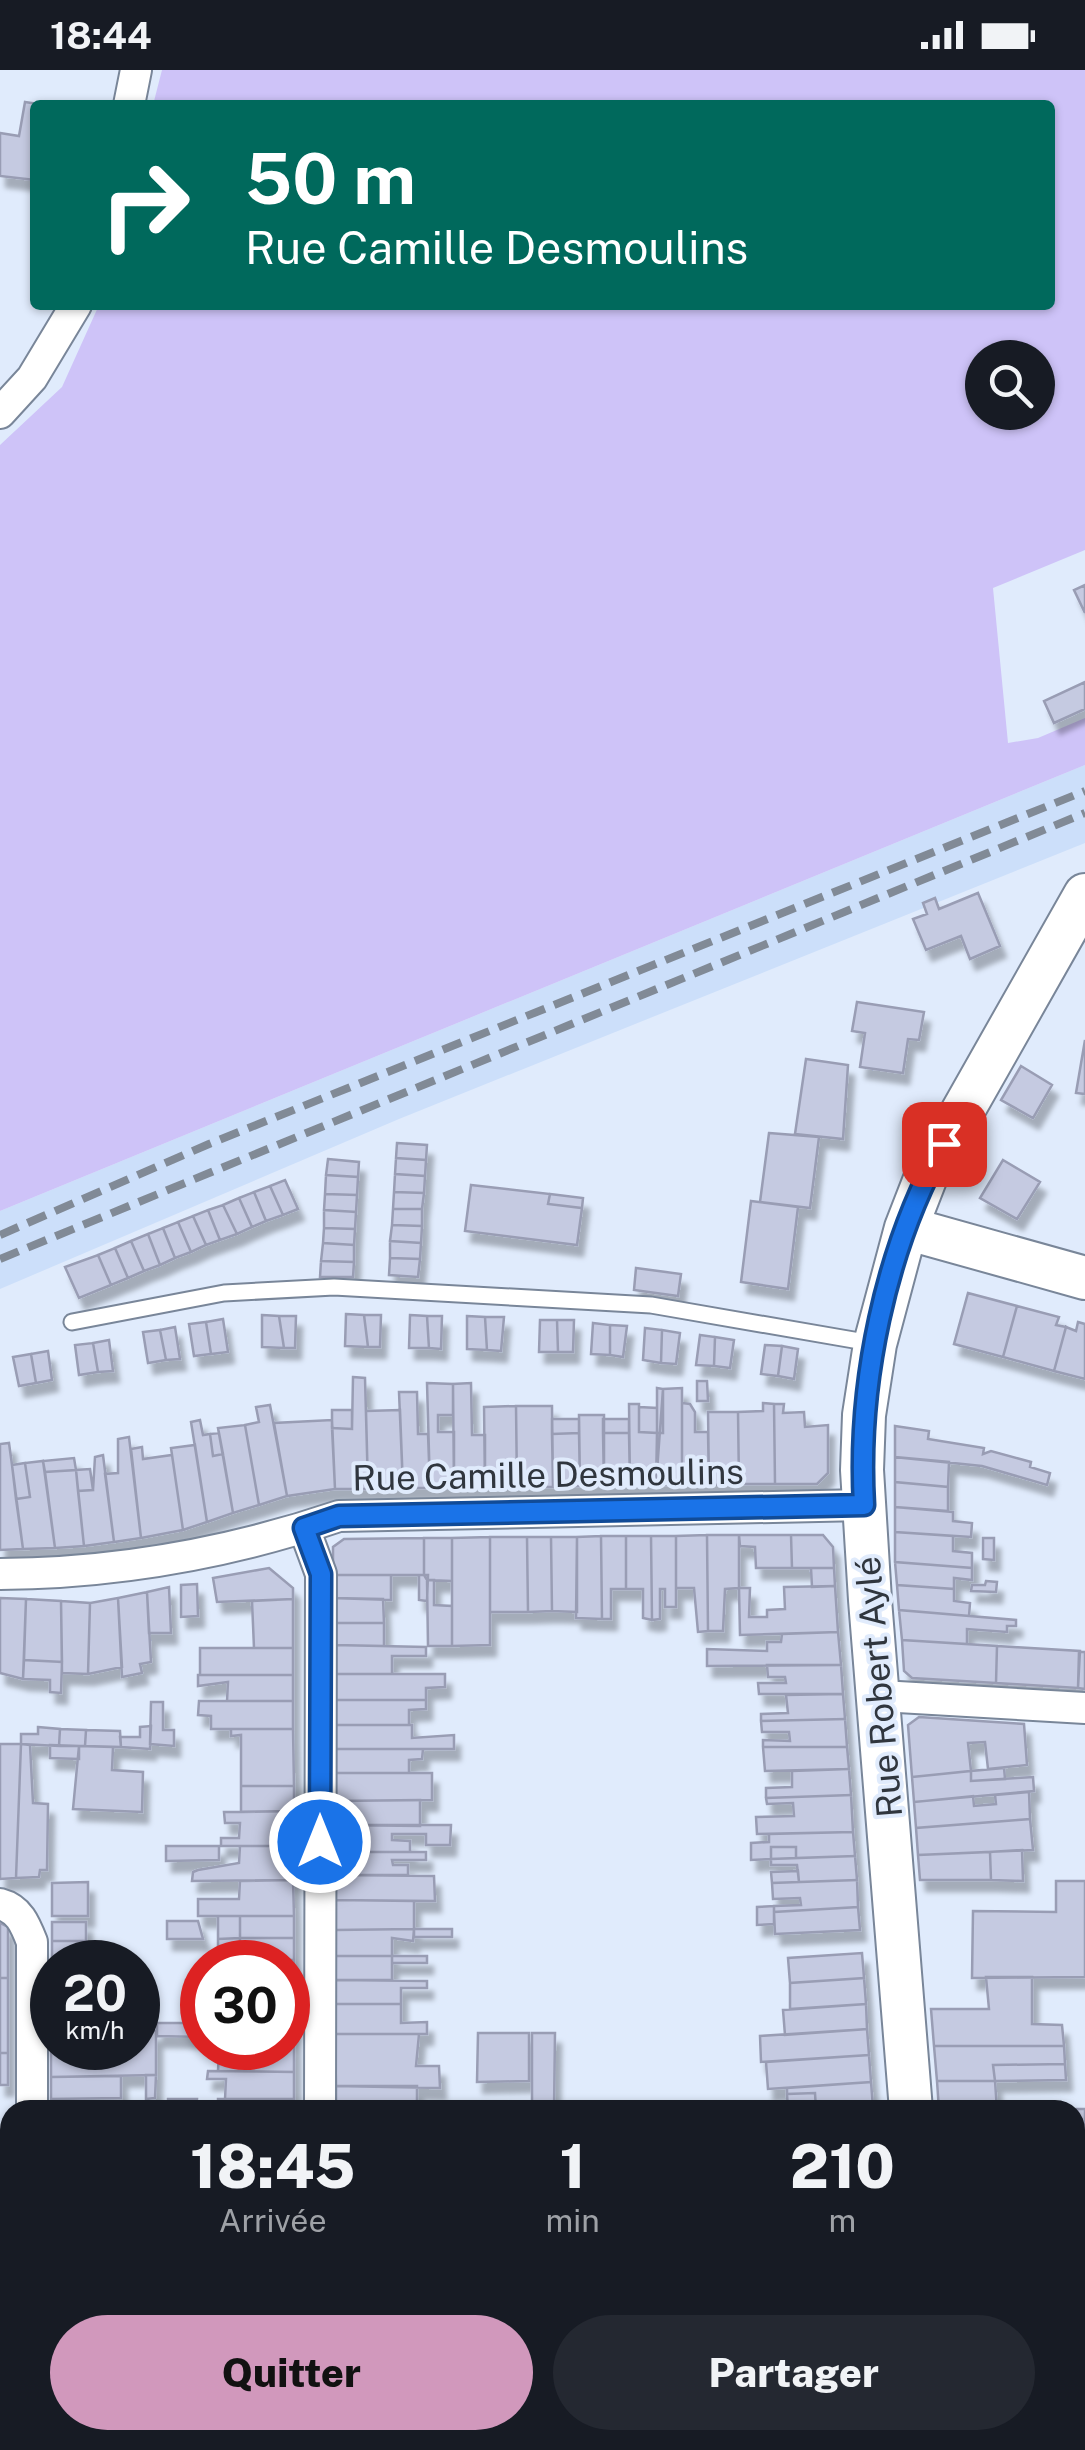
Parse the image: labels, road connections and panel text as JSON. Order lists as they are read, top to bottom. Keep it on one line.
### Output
{"streets":{"street":["Rue Camille Desmoulins","Rue Robert Aylé"]},"crossings":[["Rue Camille Desmoulins","Rue Robert Aylé"]],"page":{"status":"18:44","turn":["50 m","Rue Camille Desmoulins"],"speed":"20 km/h","limit":"30","eta":["18:45","Arrivée","1","min","210","m"],"buttons":["Quitter","Partager"]}}
